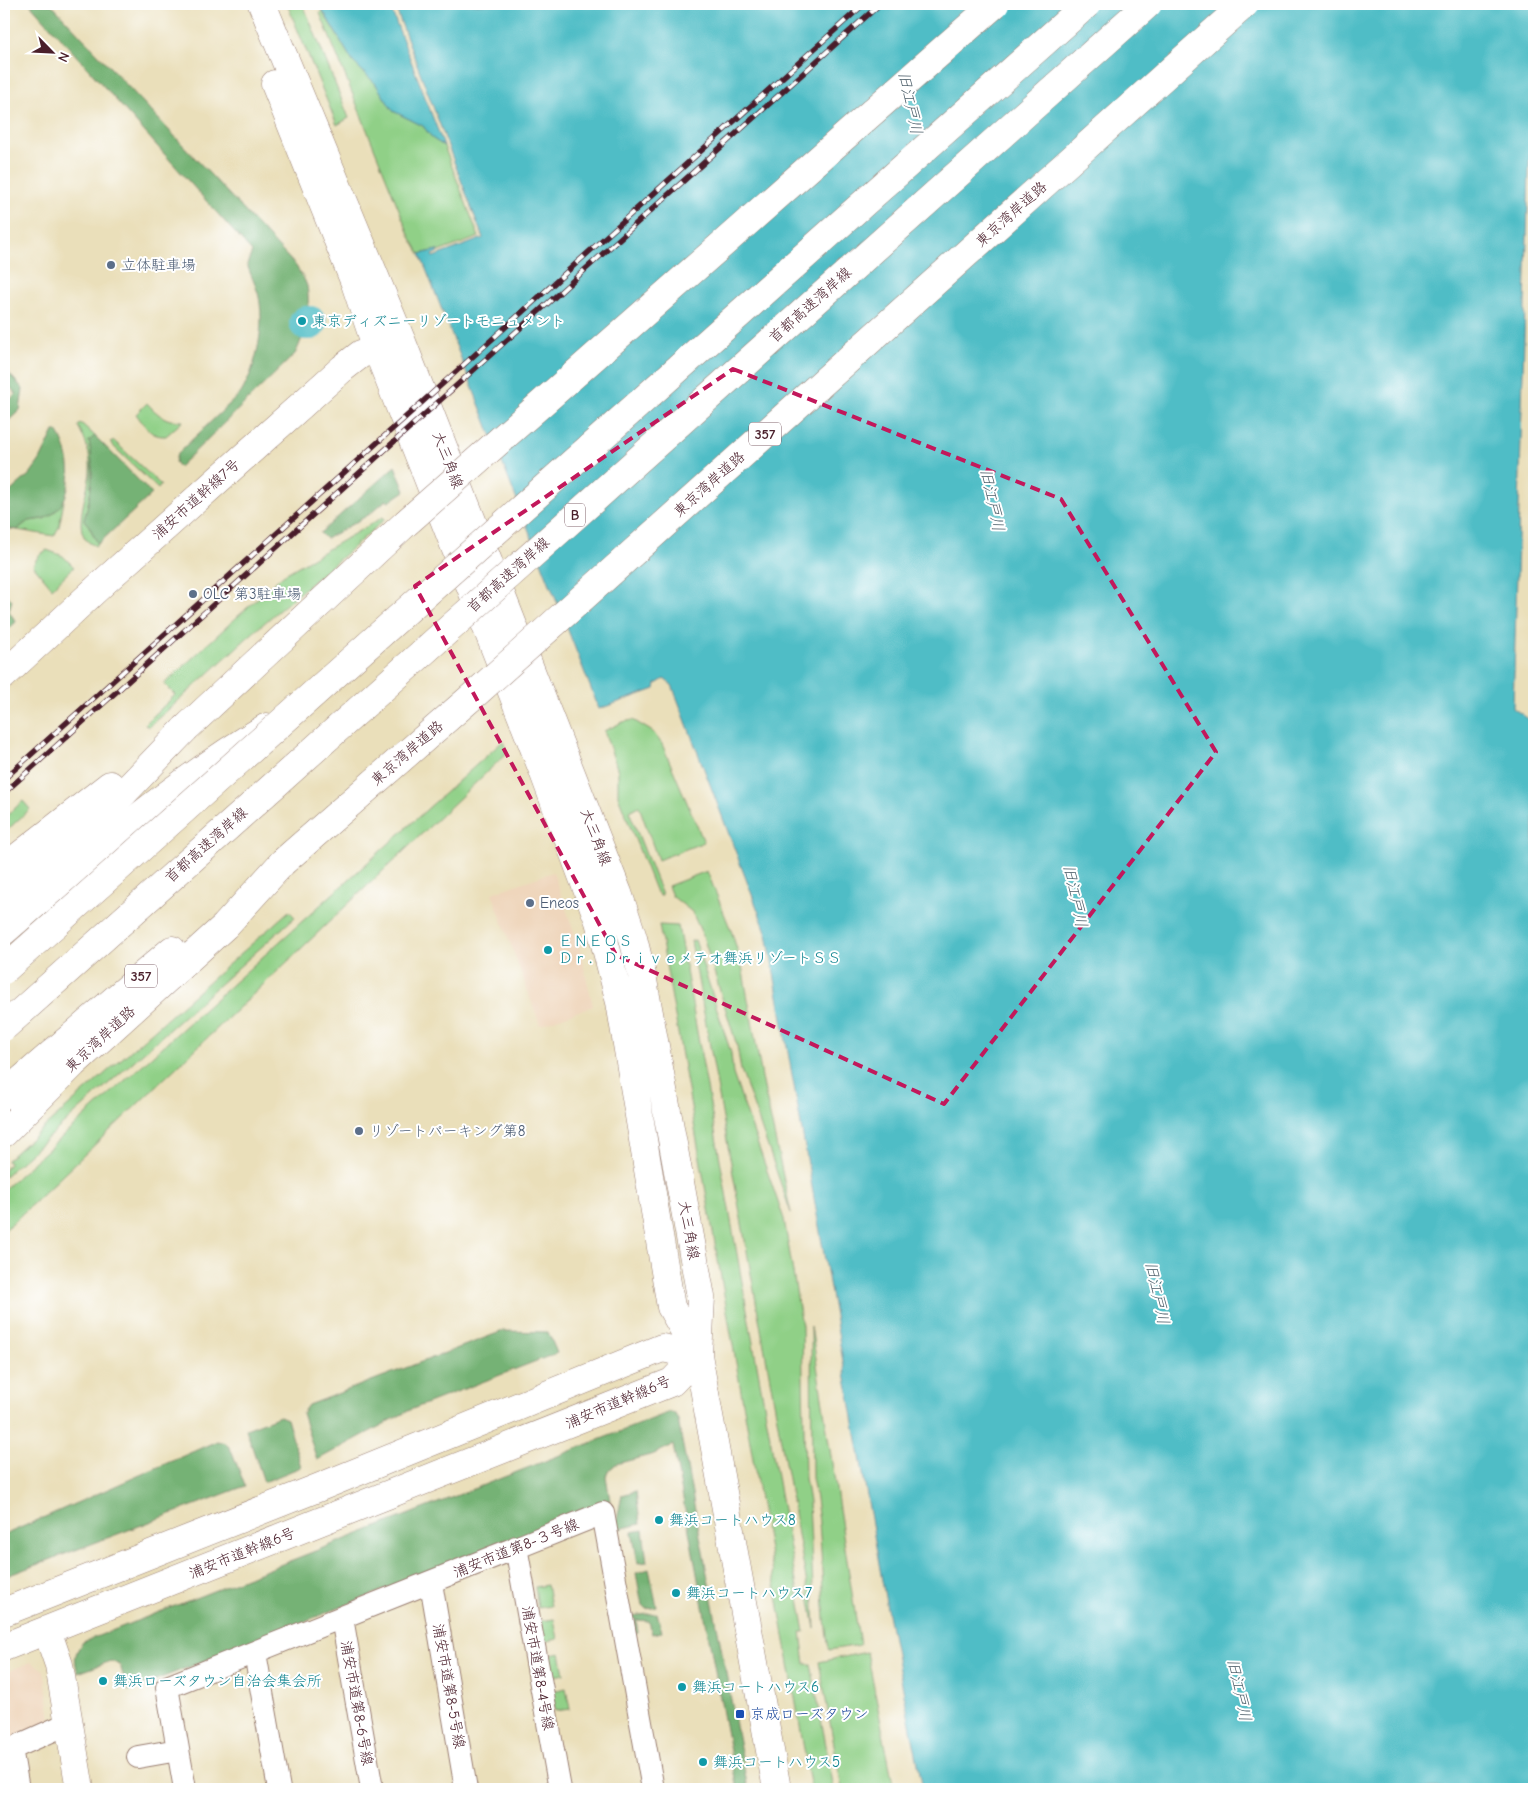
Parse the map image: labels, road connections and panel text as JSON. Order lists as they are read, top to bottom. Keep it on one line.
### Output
{"streets":{"main road":["東京湾岸道路","首都高速湾岸線","357","大三角線","浦安市道幹線7号","B","浦安市道幹線6号"],"street":["浦安市道第8-３号線","浦安市道第8-4号線","浦安市道第8-5号線","浦安市道第8-6号線"]},"crossings":[["大三角線","浦安市道幹線7号"],["大三角線","浦安市道幹線6号"],["浦安市道第8-３号線","浦安市道第8-4号線"],["浦安市道第8-３号線","浦安市道第8-5号線"],["浦安市道第8-３号線","浦安市道第8-6号線"]],"water":["旧江戸川"],"places":{"other":["立体駐車場","東京ディズニーリゾートモニュメント","OLC 第3駐車場","Eneos","ＥＮＥＯＳ Ｄｒ．Ｄｒｉｖｅメテオ舞浜リゾートＳＳ","リゾートパーキング第8","舞浜コートハウス8","舞浜コートハウス7","舞浜ローズタウン自治会集会所","舞浜コートハウス6","舞浜コートハウス5"],"transit":["京成ローズタウン"]},"north":"bottom right"}
